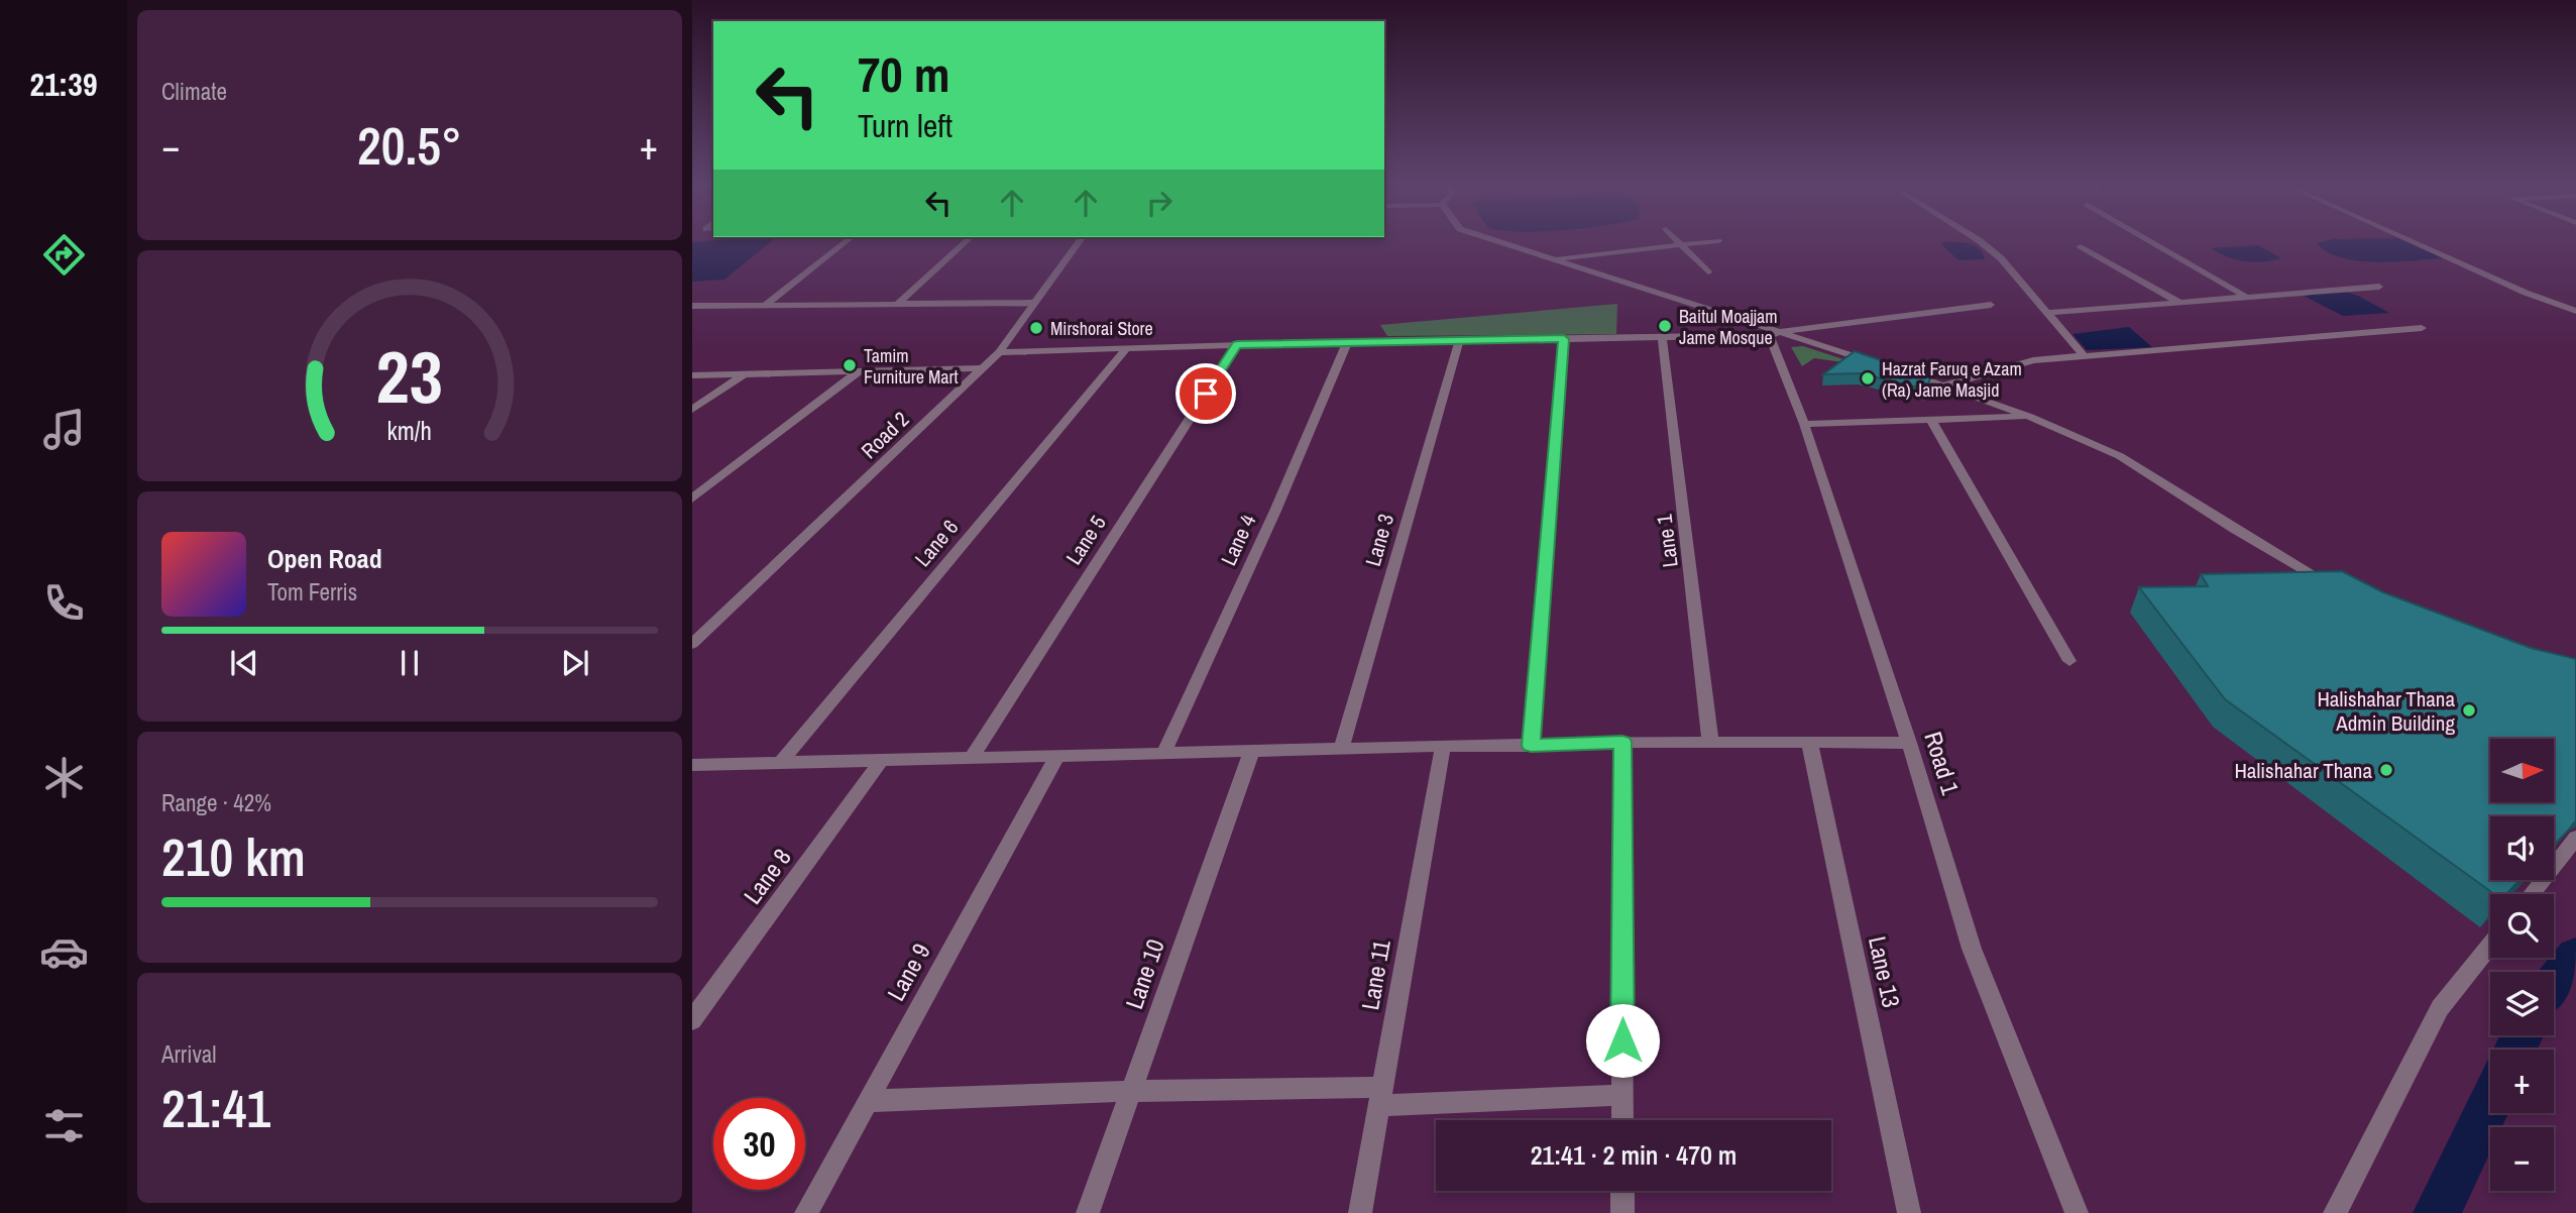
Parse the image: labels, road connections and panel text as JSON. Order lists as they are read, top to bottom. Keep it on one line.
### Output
{"streets":{"street":["Road 2","Lane 5","Lane 4","Lane 3","Lane 1","Lane 6","Road 1","Lane 8","Lane 9","Lane 13","Lane 10","Lane 11"]},"places":["Baitul Moajjam Jame Mosque","Mirshorai Store","Tamim Furniture Mart","Hazrat Faruq e Azam (Ra) Jame Masjid","Halishahar Thana Admin Building","Halishahar Thana"],"north":"right","page":{"tabs":"21:39","tile":["Climate",["Range · 42%","210 km"],["Arrival","21:41"]],"turn":["70 m","Turn left"],"heat":["−","20.5°","+"],"song":["Open Road","Tom Ferris"],"map_buttons":["+","−"],"limit":"30","trip":"21:41 · 2 min · 470 m","gauge":["23","km/h"]}}
